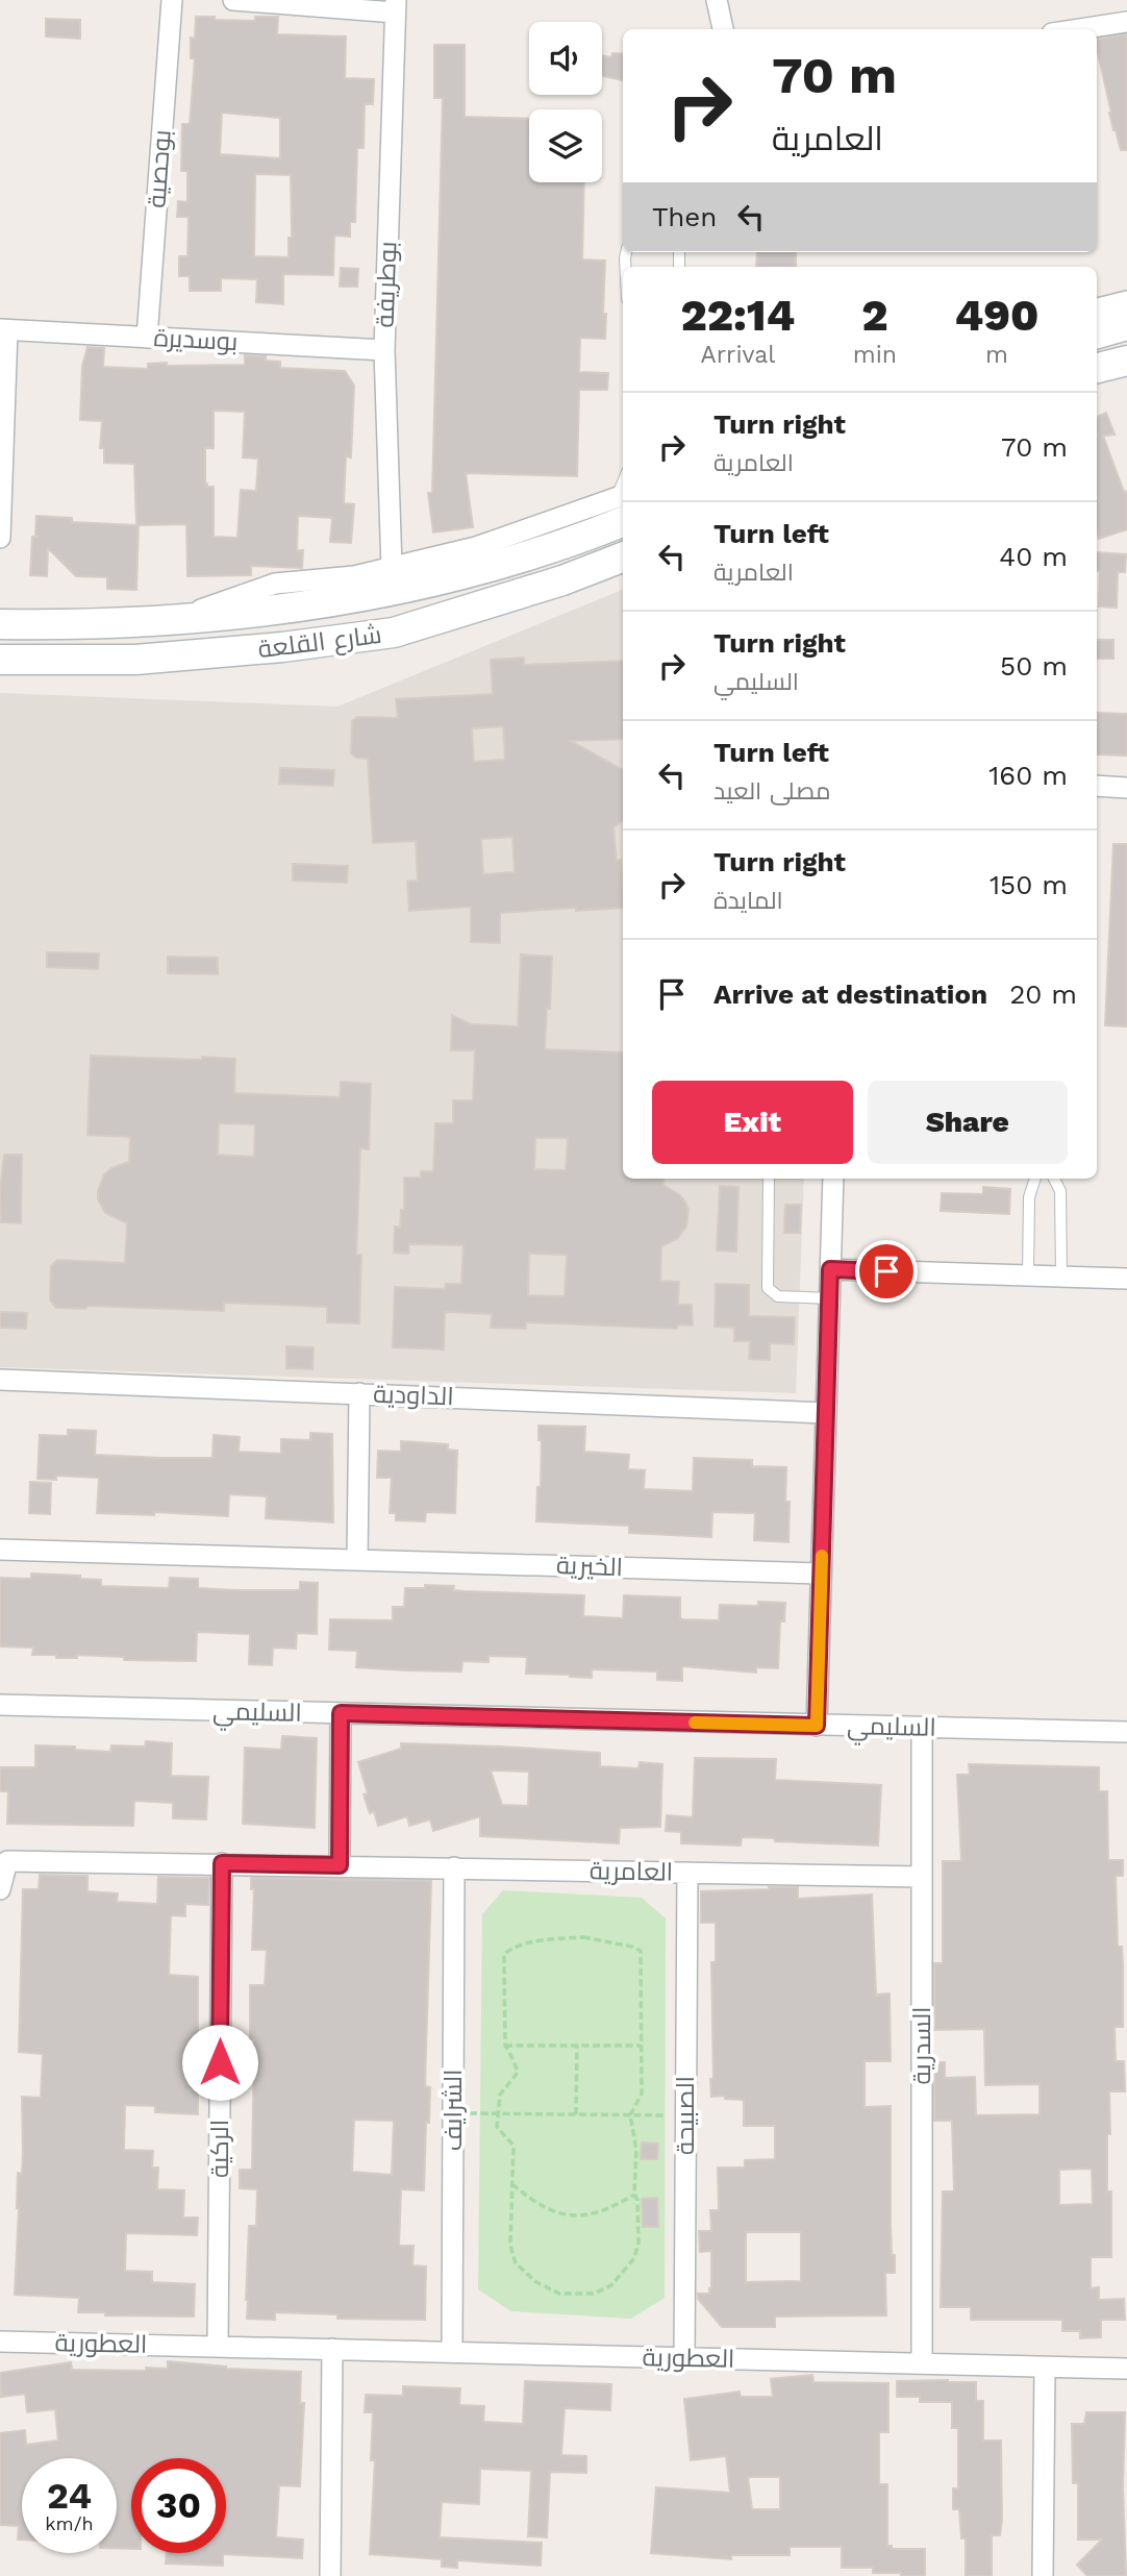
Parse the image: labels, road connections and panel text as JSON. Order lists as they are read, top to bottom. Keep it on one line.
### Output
{"streets":{"main road":["شارع القلعة"],"street":["بوحصية","بوطريفة","بوسديرة","الداودية","الخيرية","السليمي","العامرية","السدرية","الشرايف","الصبيحة","الركية","العطورية"]},"crossings":[["بوحصية","بوسديرة"],["بوطريفة","بوسديرة"],["بوطريفة","شارع القلعة"],["السليمي","السدرية"],["العامرية","السدرية"],["العامرية","الشرايف"],["العامرية","الصبيحة"],["العامرية","الركية"],["السدرية","العطورية"],["الشرايف","العطورية"],["الصبيحة","العطورية"],["الركية","العطورية"]],"page":{"turn":["70 m","العامرية"],"then":"Then","eta":["22:14","Arrival","2","min","490","m"],"list":[{"name":"Turn right","note":"العامرية","value":"70 m"},{"name":"Turn left","note":"العامرية","value":"40 m"},{"name":"Turn right","note":"السليمي","value":"50 m"},{"name":"Turn left","note":"مصلى العيد","value":"160 m"},{"name":"Turn right","note":"المايدة","value":"150 m"},{"name":"Arrive at destination","value":"20 m"}],"buttons":["Exit","Share"],"speed":"24 km/h","limit":"30"}}
